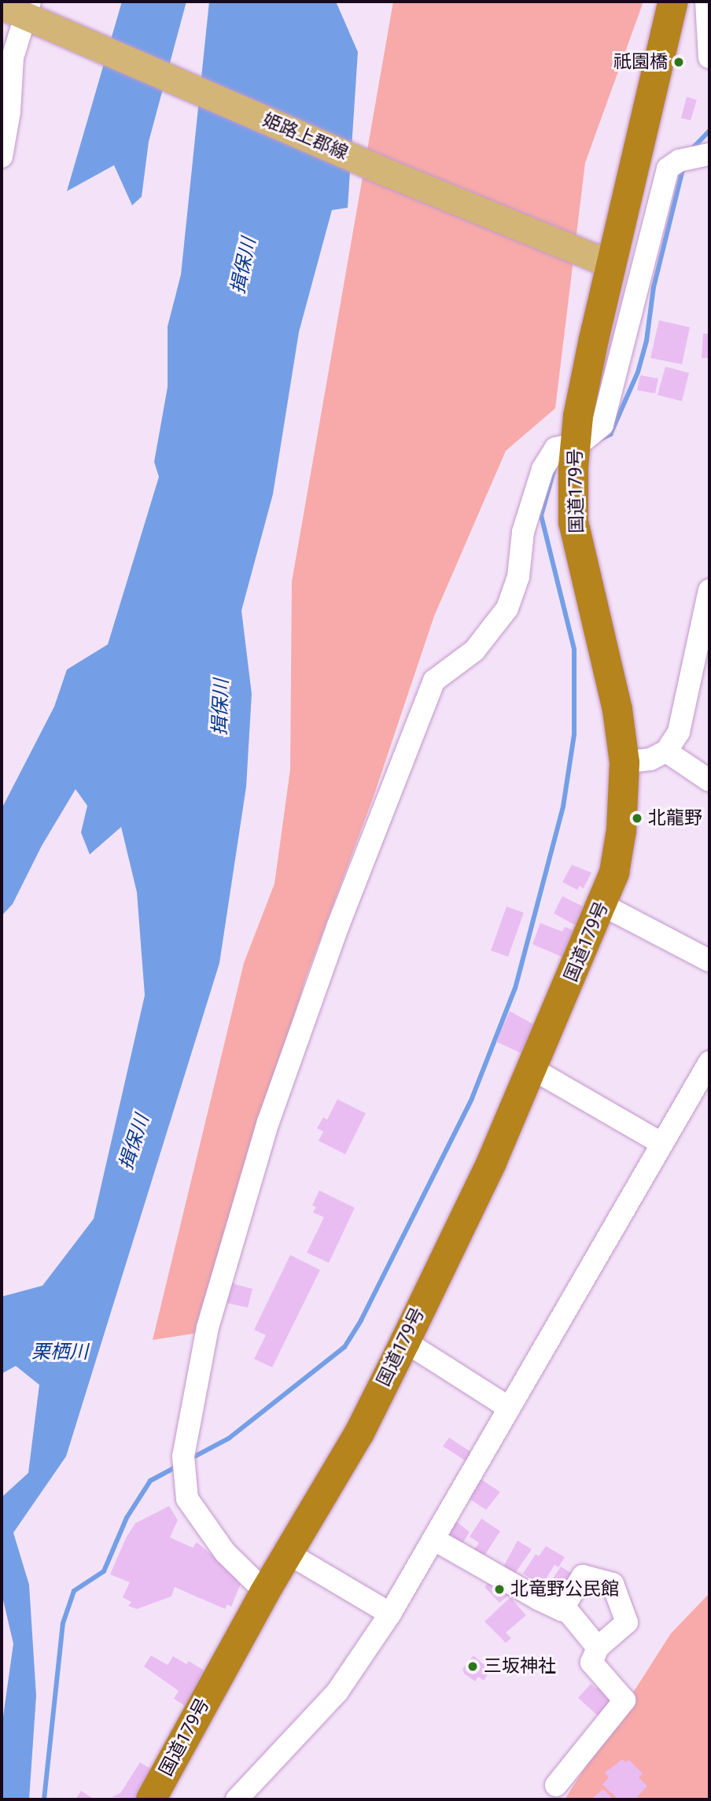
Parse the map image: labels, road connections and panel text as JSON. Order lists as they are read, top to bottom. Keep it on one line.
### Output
{"streets":{"highway":["国道179号"],"main road":["姫路上郡線"]},"crossings":[["姫路上郡線","国道179号"]],"water":["揖保川","栗栖川"],"places":["祇園橋","北龍野","北竜野公民館","三坂神社"]}
